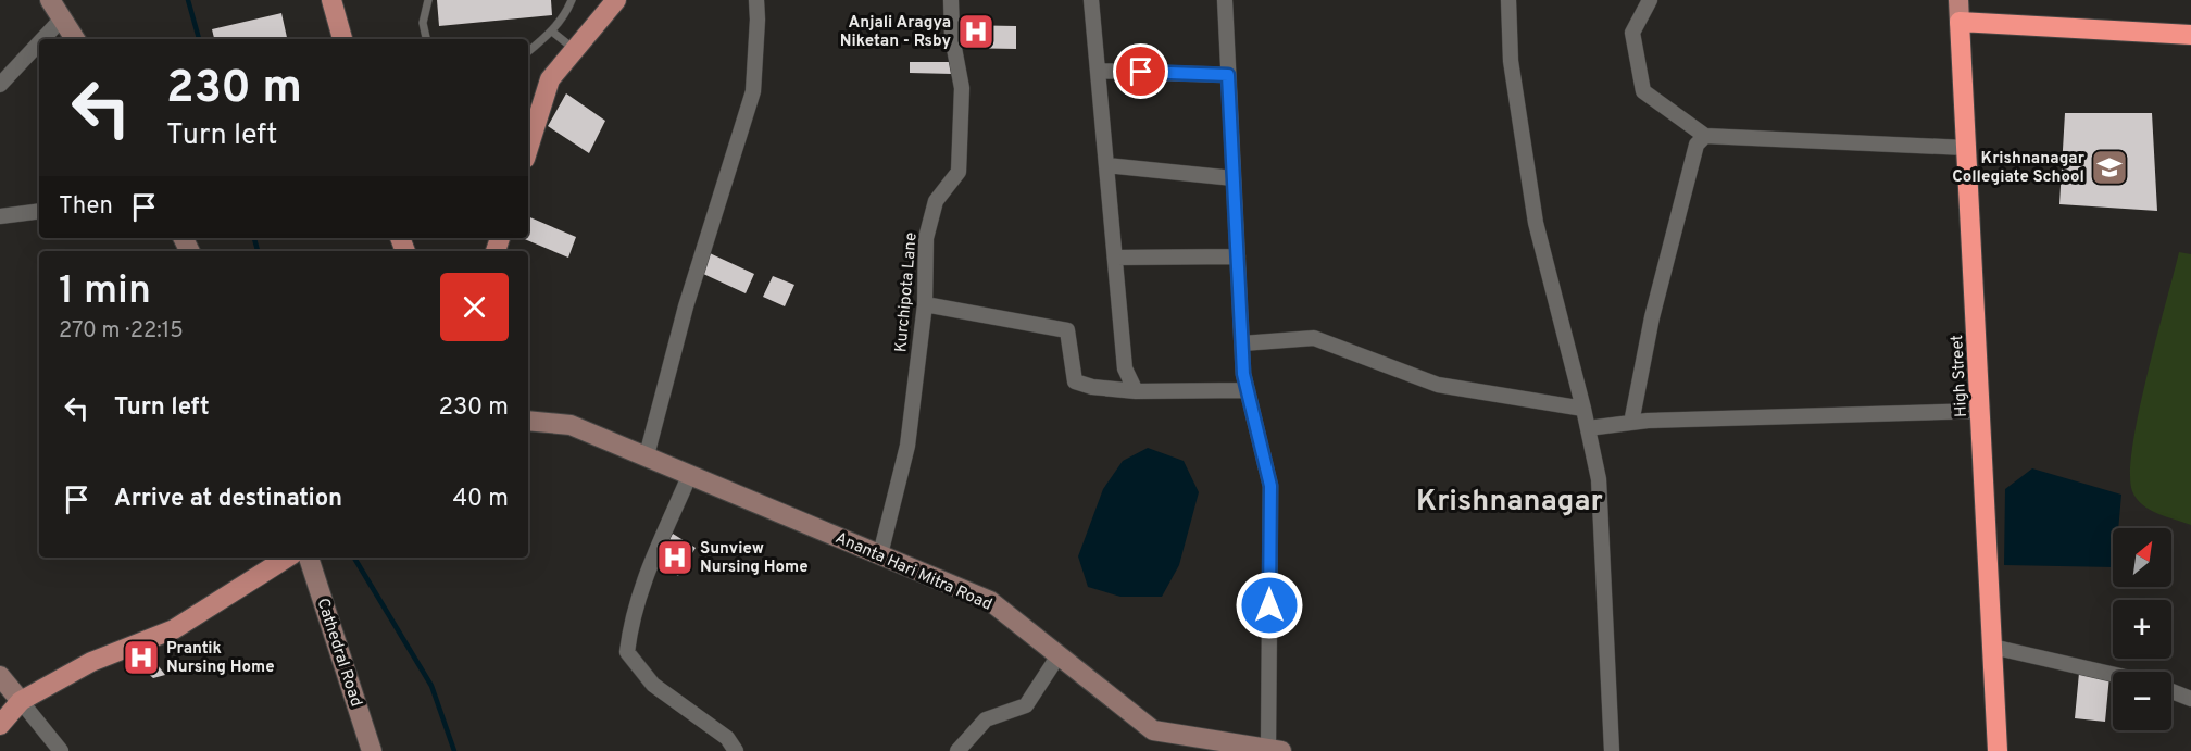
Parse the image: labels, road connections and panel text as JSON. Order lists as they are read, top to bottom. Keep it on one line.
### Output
{"streets":{"highway":["High Street"],"main road":["Ananta Hari Mitra Road","Cathedral Road"],"street":["Kurchipota Lane"]},"crossings":[["Kurchipota Lane","Ananta Hari Mitra Road"]],"districts":["Krishnanagar"],"places":{"hospital":["Anjali Aragya Niketan - Rsby","Sunview Nursing Home","Prantik Nursing Home"],"school or university":["Krishnanagar Collegiate School"]},"north":"top right","page":{"turn":["230 m","Turn left"],"then":"Then","heading":["1 min","270 m · 22:15"],"list":[{"name":"Turn left","value":"230 m"},{"name":"Arrive at destination","value":"40 m"}],"map_buttons":["+","−"]}}
